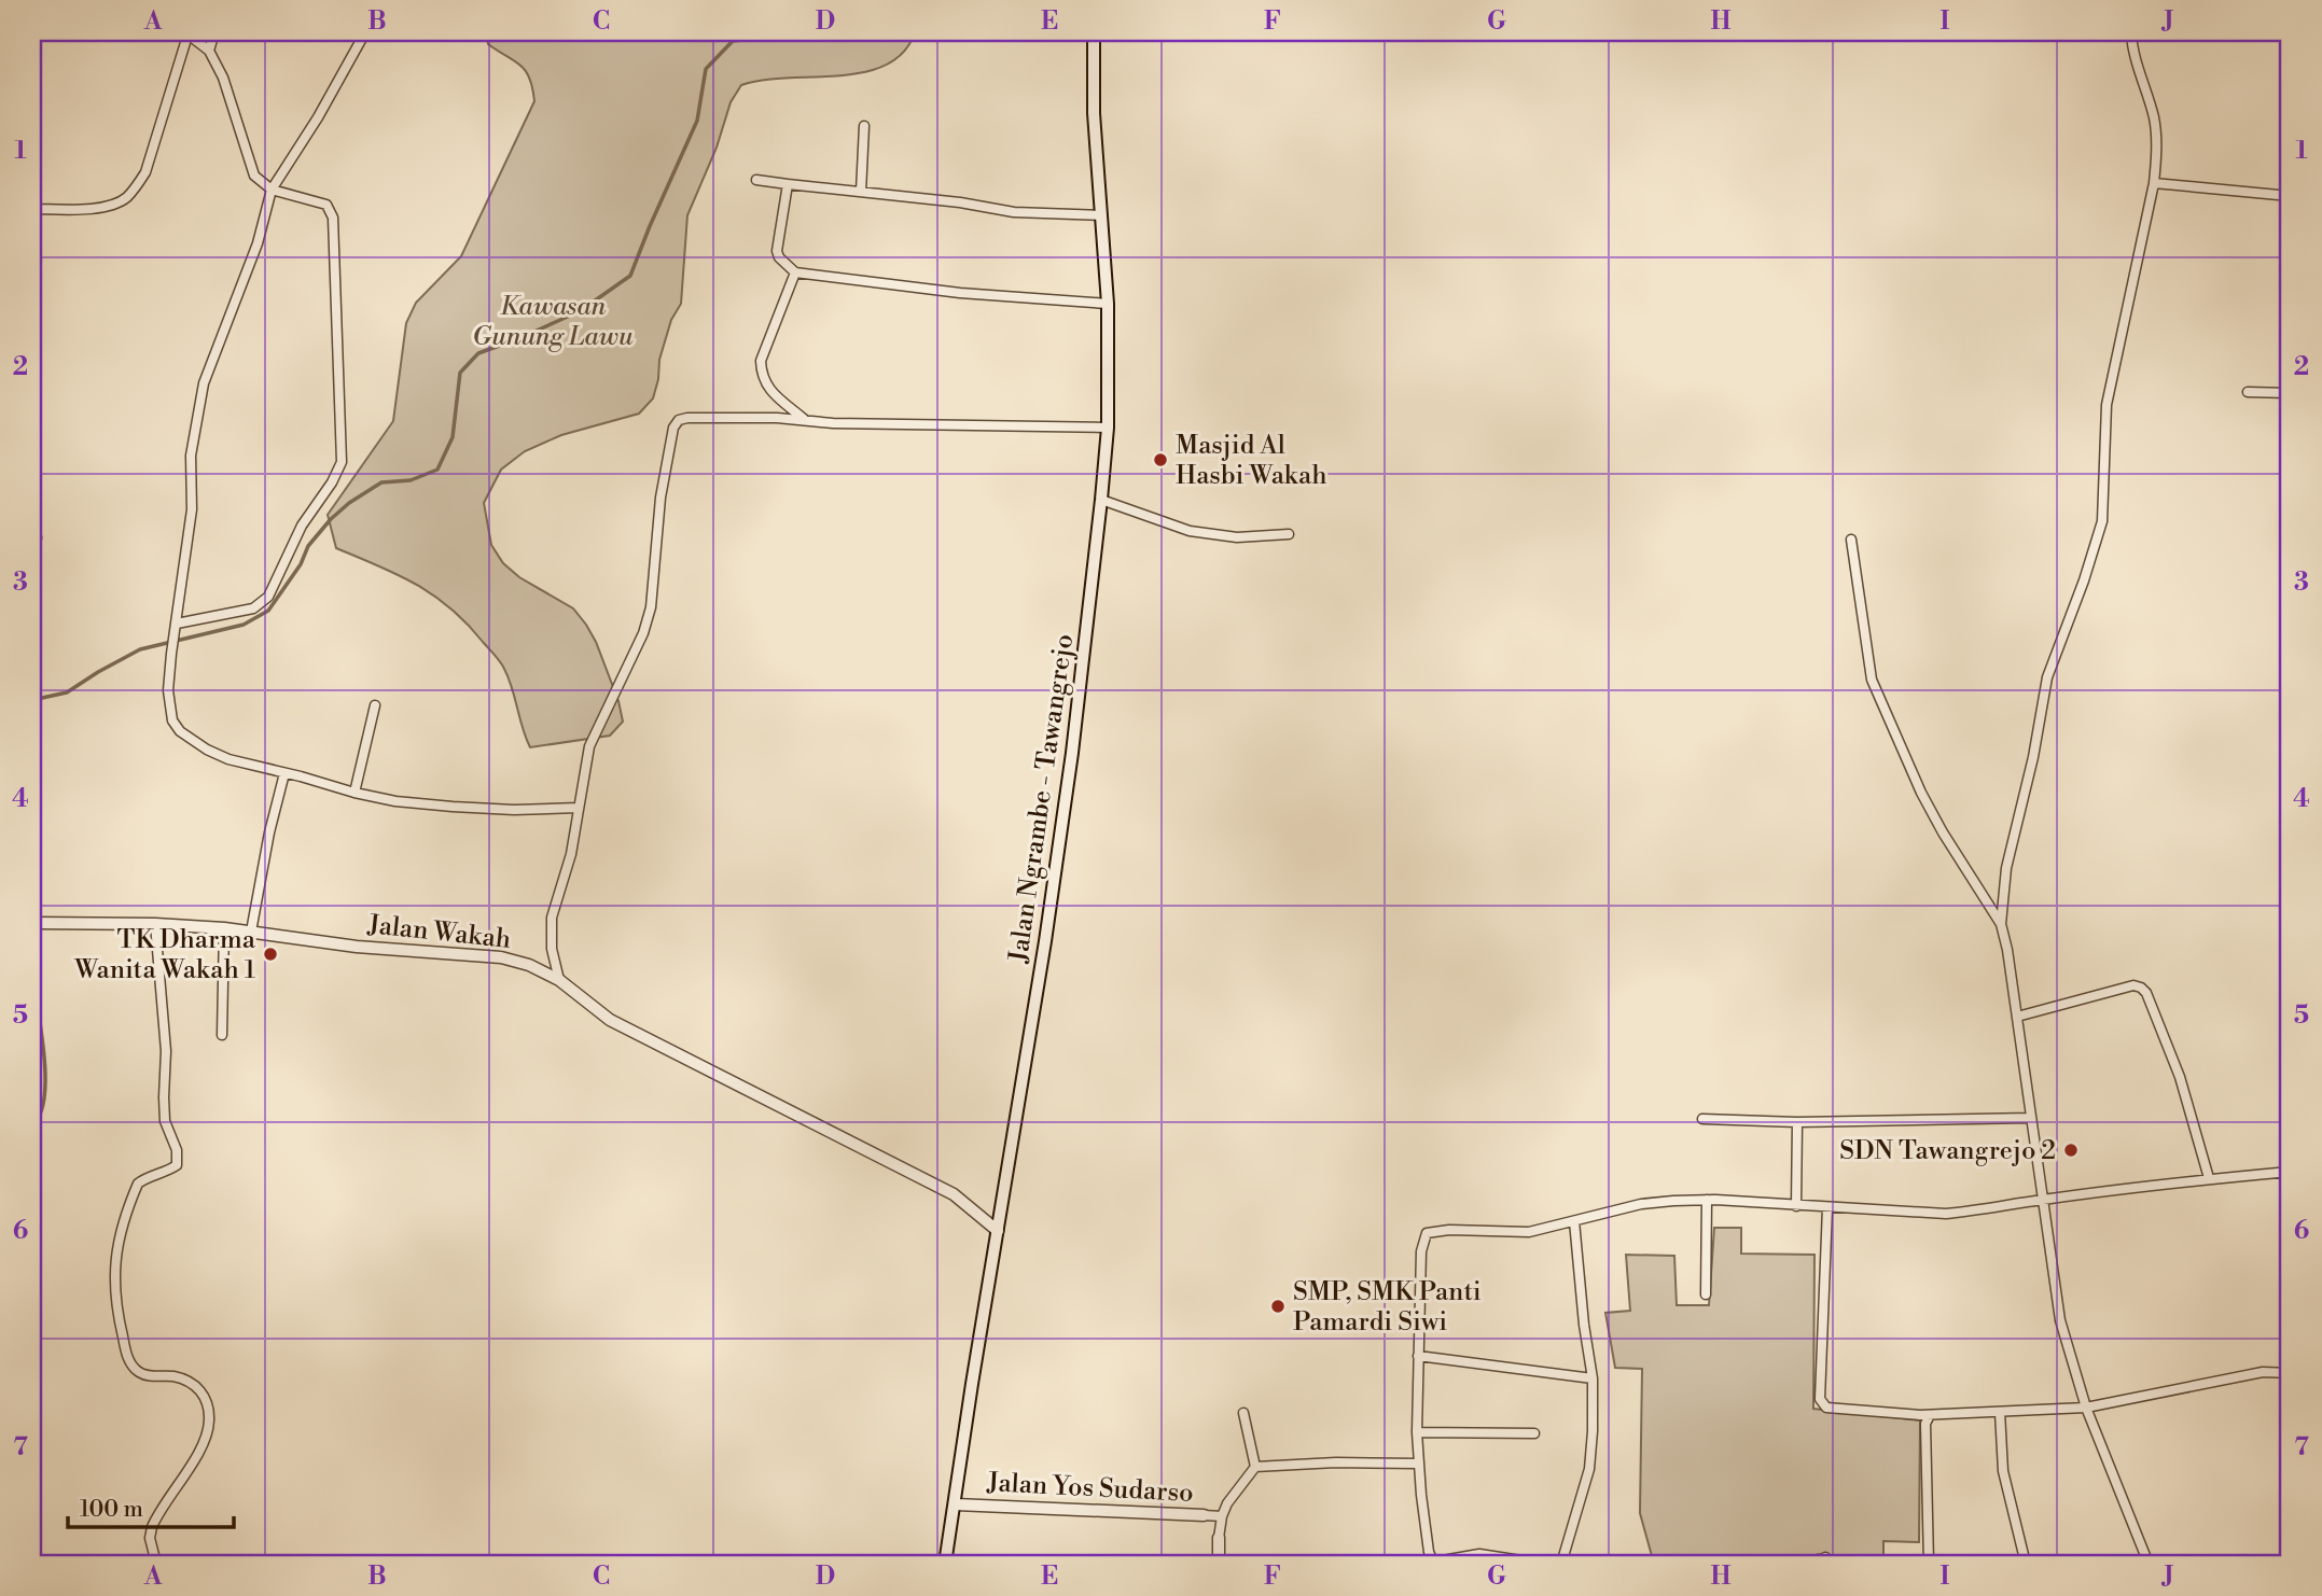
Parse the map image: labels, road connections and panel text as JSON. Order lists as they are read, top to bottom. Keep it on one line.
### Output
{"streets":{"main road":["Jalan Ngrambe - Tawangrejo"],"street":["Jalan Wakah","Jalan Yos Sudarso"]},"crossings":[["Jalan Ngrambe - Tawangrejo","Jalan Wakah"],["Jalan Ngrambe - Tawangrejo","Jalan Yos Sudarso"]],"parks":["Kawasan Gunung Lawu"],"places":["Masjid Al Hasbi Wakah","TK Dharma Wanita Wakah 1","SDN Tawangrejo 2","SMP, SMK Panti Pamardi Siwi"],"scale_bar":"100 m","grid":{"columns":["A","B","C","D","E","F","G","H","I","J"],"rows":["1","2","3","4","5","6","7"]}}
